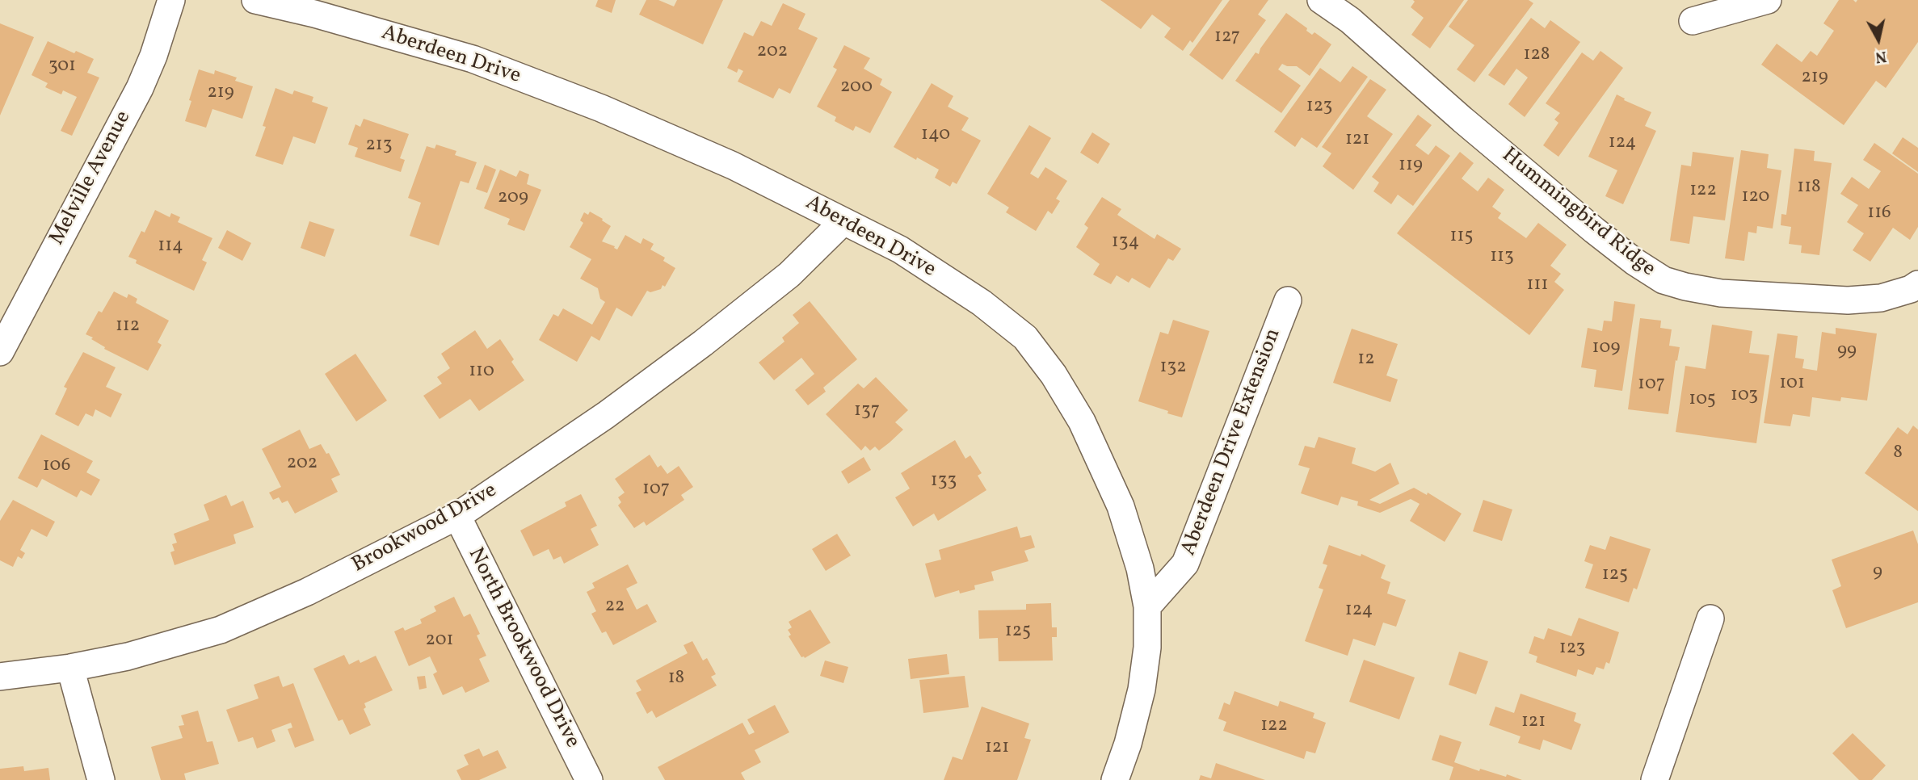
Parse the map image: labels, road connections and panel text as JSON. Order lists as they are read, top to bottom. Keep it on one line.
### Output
{"streets":{"street":["Aberdeen Drive","Melville Avenue","Hummingbird Ridge","Aberdeen Drive Extension","Brookwood Drive","North Brookwood Drive"]},"crossings":[["Aberdeen Drive","Aberdeen Drive Extension"],["Aberdeen Drive","Brookwood Drive"],["Brookwood Drive","North Brookwood Drive"]],"house_numbers":["127","202","128","301","219","200","219","123","140","121","124","213","119","118","122","120","209","116","115","134","114","113","111","112","109","99","12","132","110","101","107","103","105","137","8","202","106","133","107","9","125","22","124","125","201","123","18","121","122","121"],"north":"bottom"}
